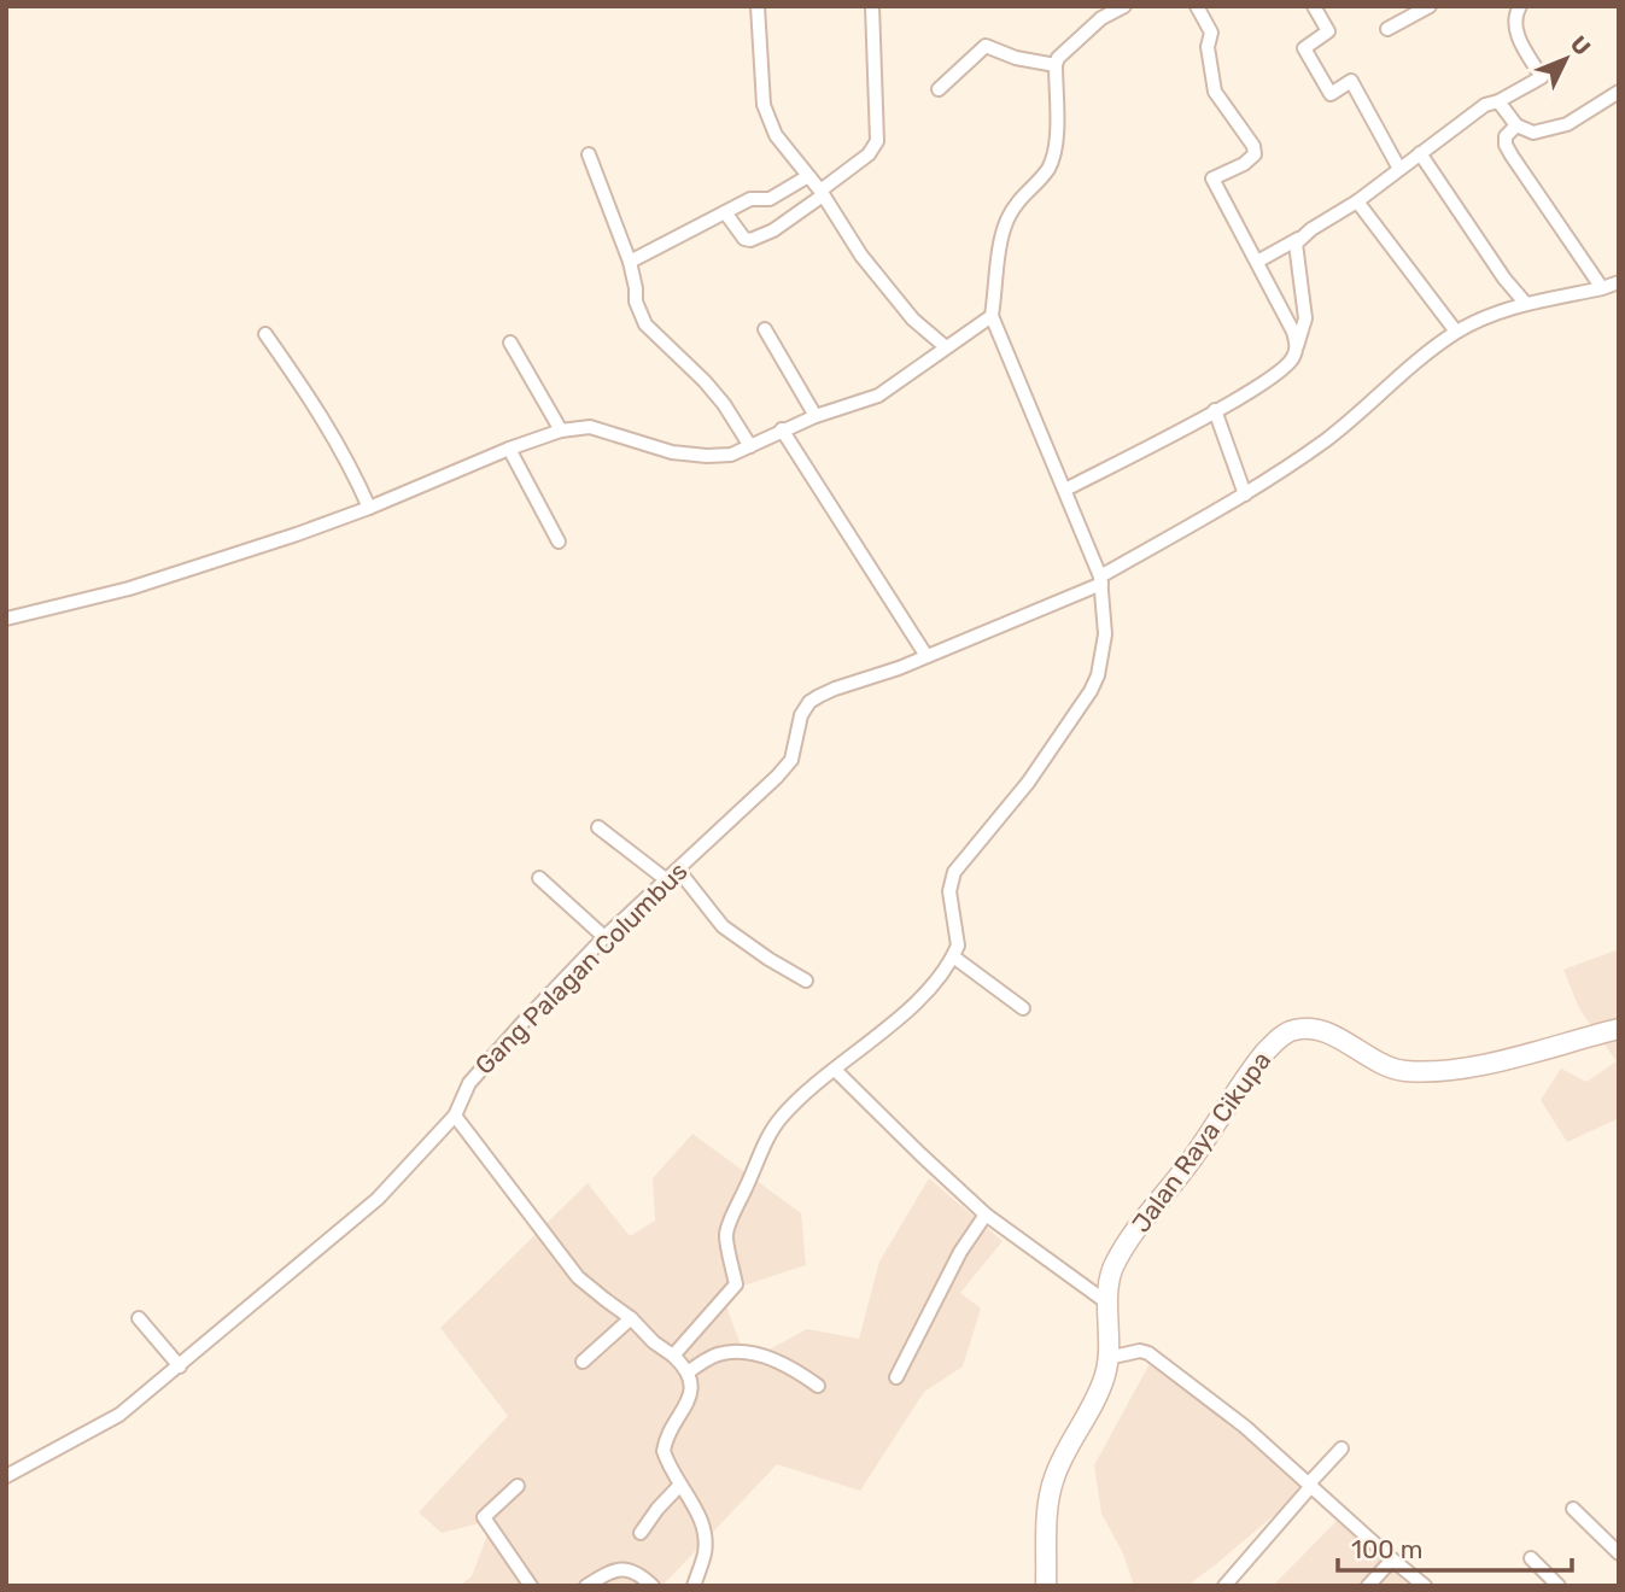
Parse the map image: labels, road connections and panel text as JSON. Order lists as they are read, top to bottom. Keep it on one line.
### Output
{"streets":{"main road":["Jalan Raya Cikupa"],"street":["Gang Palagan Columbus"]},"scale_bar":"100 m","north":"top right"}
